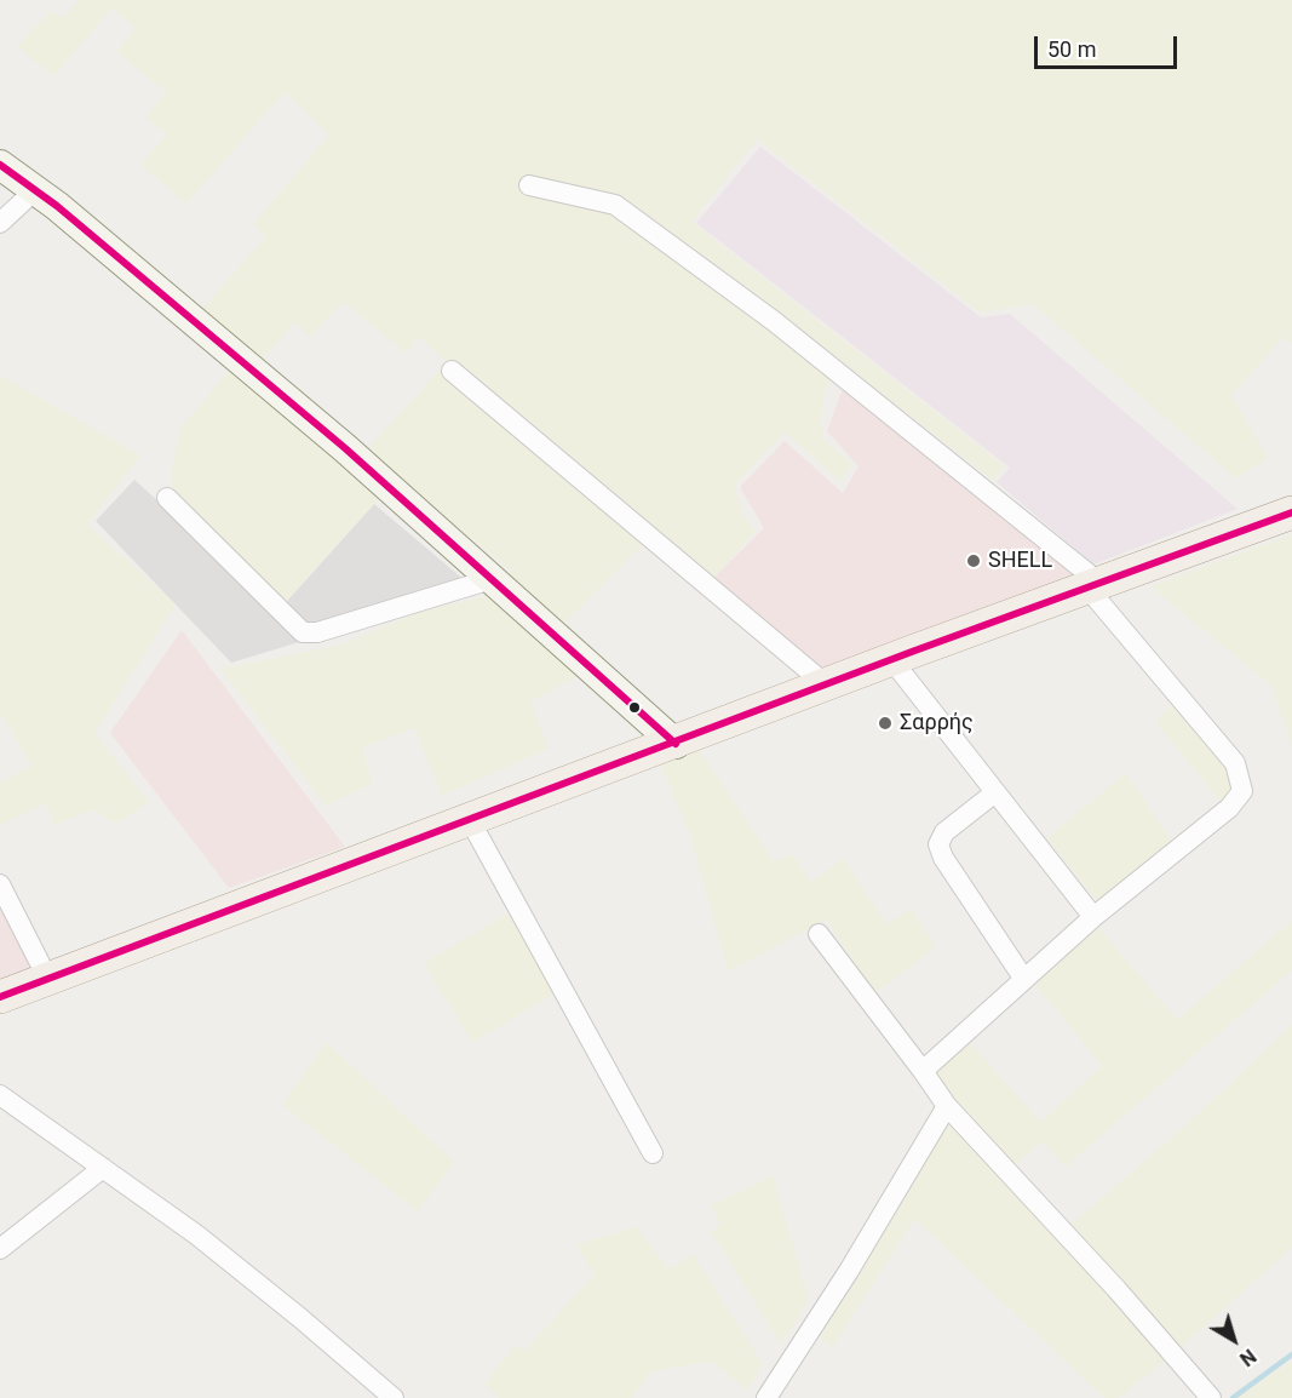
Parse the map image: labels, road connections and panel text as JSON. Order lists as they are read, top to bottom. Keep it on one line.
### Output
{"places":["SHELL","Σαρρής"],"scale_bar":"50 m","north":"bottom right"}
